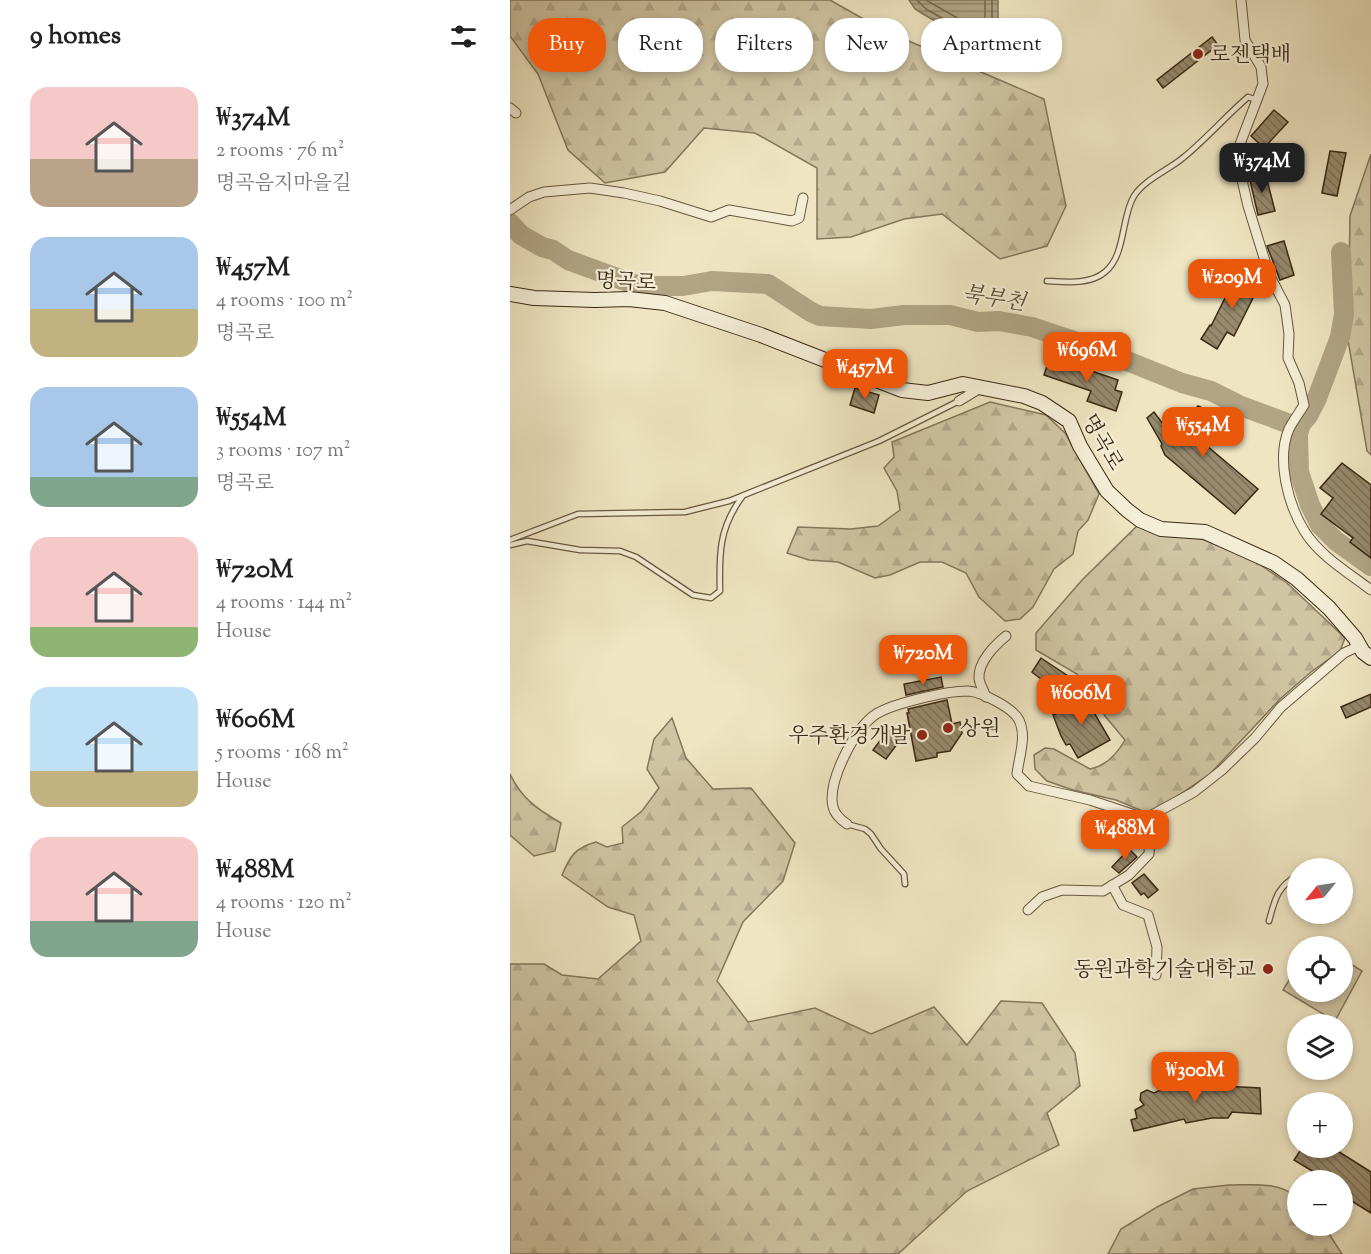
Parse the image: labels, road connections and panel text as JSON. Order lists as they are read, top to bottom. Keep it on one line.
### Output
{"streets":{"main road":["명곡로"]},"water":["북부천"],"places":["로젠택배","상원","우주환경개발","동원과학기술대학교"],"north":"bottom left","page":{"heading":"9 homes","chip":["Buy","Rent","Filters","New","Apartment"],"list":[{"name":"₩374M","note":"2 rooms · 76 m² · 명곡음지마을길"},{"name":"₩457M","note":"4 rooms · 100 m² · 명곡로"},{"name":"₩554M","note":"3 rooms · 107 m² · 명곡로"},{"name":"₩720M","note":"4 rooms · 144 m² · House"},{"name":"₩606M","note":"5 rooms · 168 m² · House"},{"name":"₩488M","note":"4 rooms · 120 m² · House"}],"price":["₩374M","₩209M","₩696M","₩457M","₩554M","₩720M","₩606M","₩488M","₩300M"],"map_buttons":["+","−"]}}
